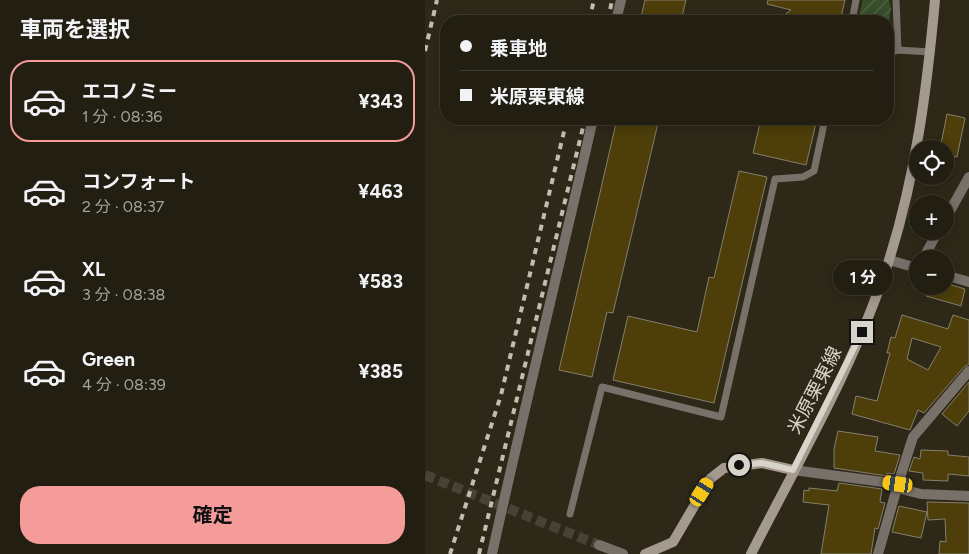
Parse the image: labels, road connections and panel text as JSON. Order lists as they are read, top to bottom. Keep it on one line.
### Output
{"streets":{"main road":["米原栗東線"]},"page":{"heading":"車両を選択","banner":["乗車地","米原栗東線"],"list":[{"name":"エコノミー","note":"1 分 · 08:36","value":"¥343"},{"name":"コンフォート","note":"2 分 · 08:37","value":"¥463"},{"name":"XL","note":"3 分 · 08:38","value":"¥583"},{"name":"Green","note":"4 分 · 08:39","value":"¥385"}],"map_buttons":["+","−"],"bubble":"1 分","buttons":"確定"}}
